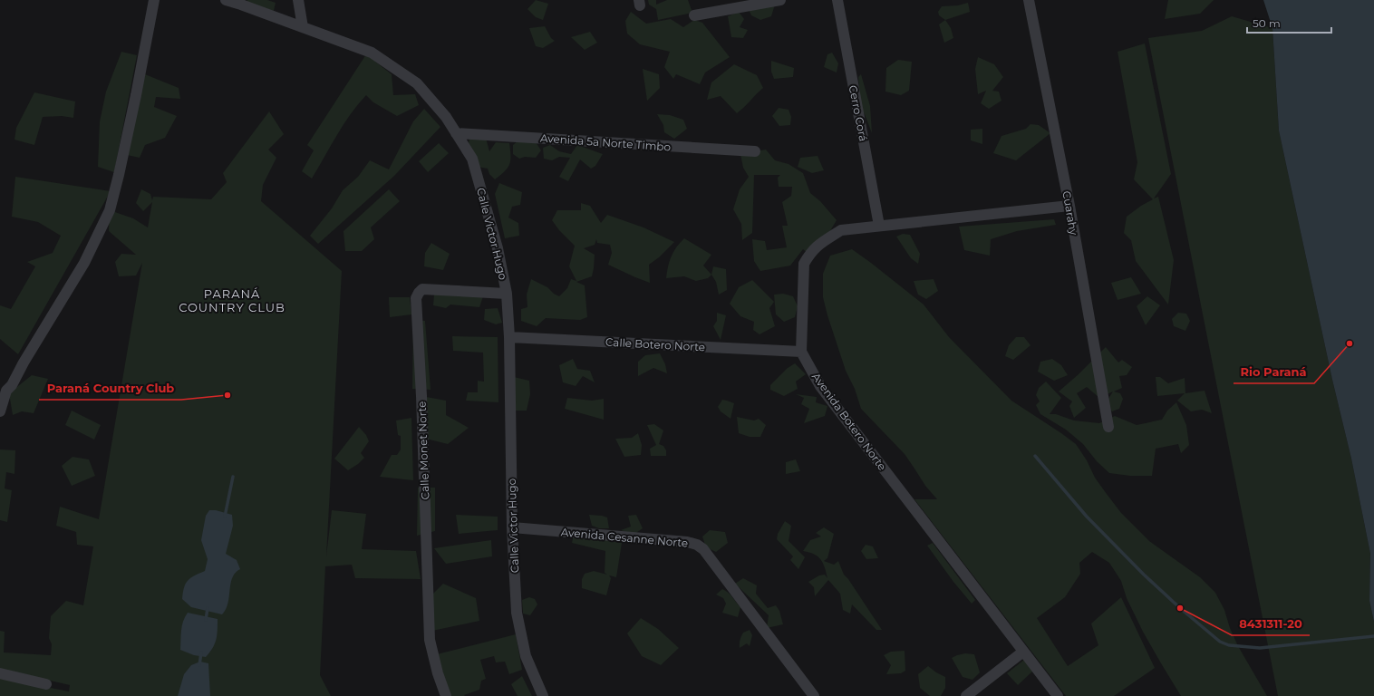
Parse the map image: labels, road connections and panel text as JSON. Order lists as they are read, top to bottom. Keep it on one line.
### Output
{"streets":{"street":["Cerro Corá","Avenida 5a Norte Timbo","Cuarahy","Calle Victor Hugo","Calle Botero Norte","Avenida Botero Norte","Calle Monet Norte","Avenida Cesanne Norte"]},"crossings":[["Avenida 5a Norte Timbo","Calle Victor Hugo"],["Calle Victor Hugo","Calle Botero Norte"],["Calle Victor Hugo","Calle Monet Norte"],["Calle Victor Hugo","Avenida Cesanne Norte"],["Calle Botero Norte","Avenida Botero Norte"]],"districts":["PARANÁ COUNTRY CLUB"],"places":["Rio Paraná","Paraná Country Club","8431311-20"],"scale_bar":"50 m"}
